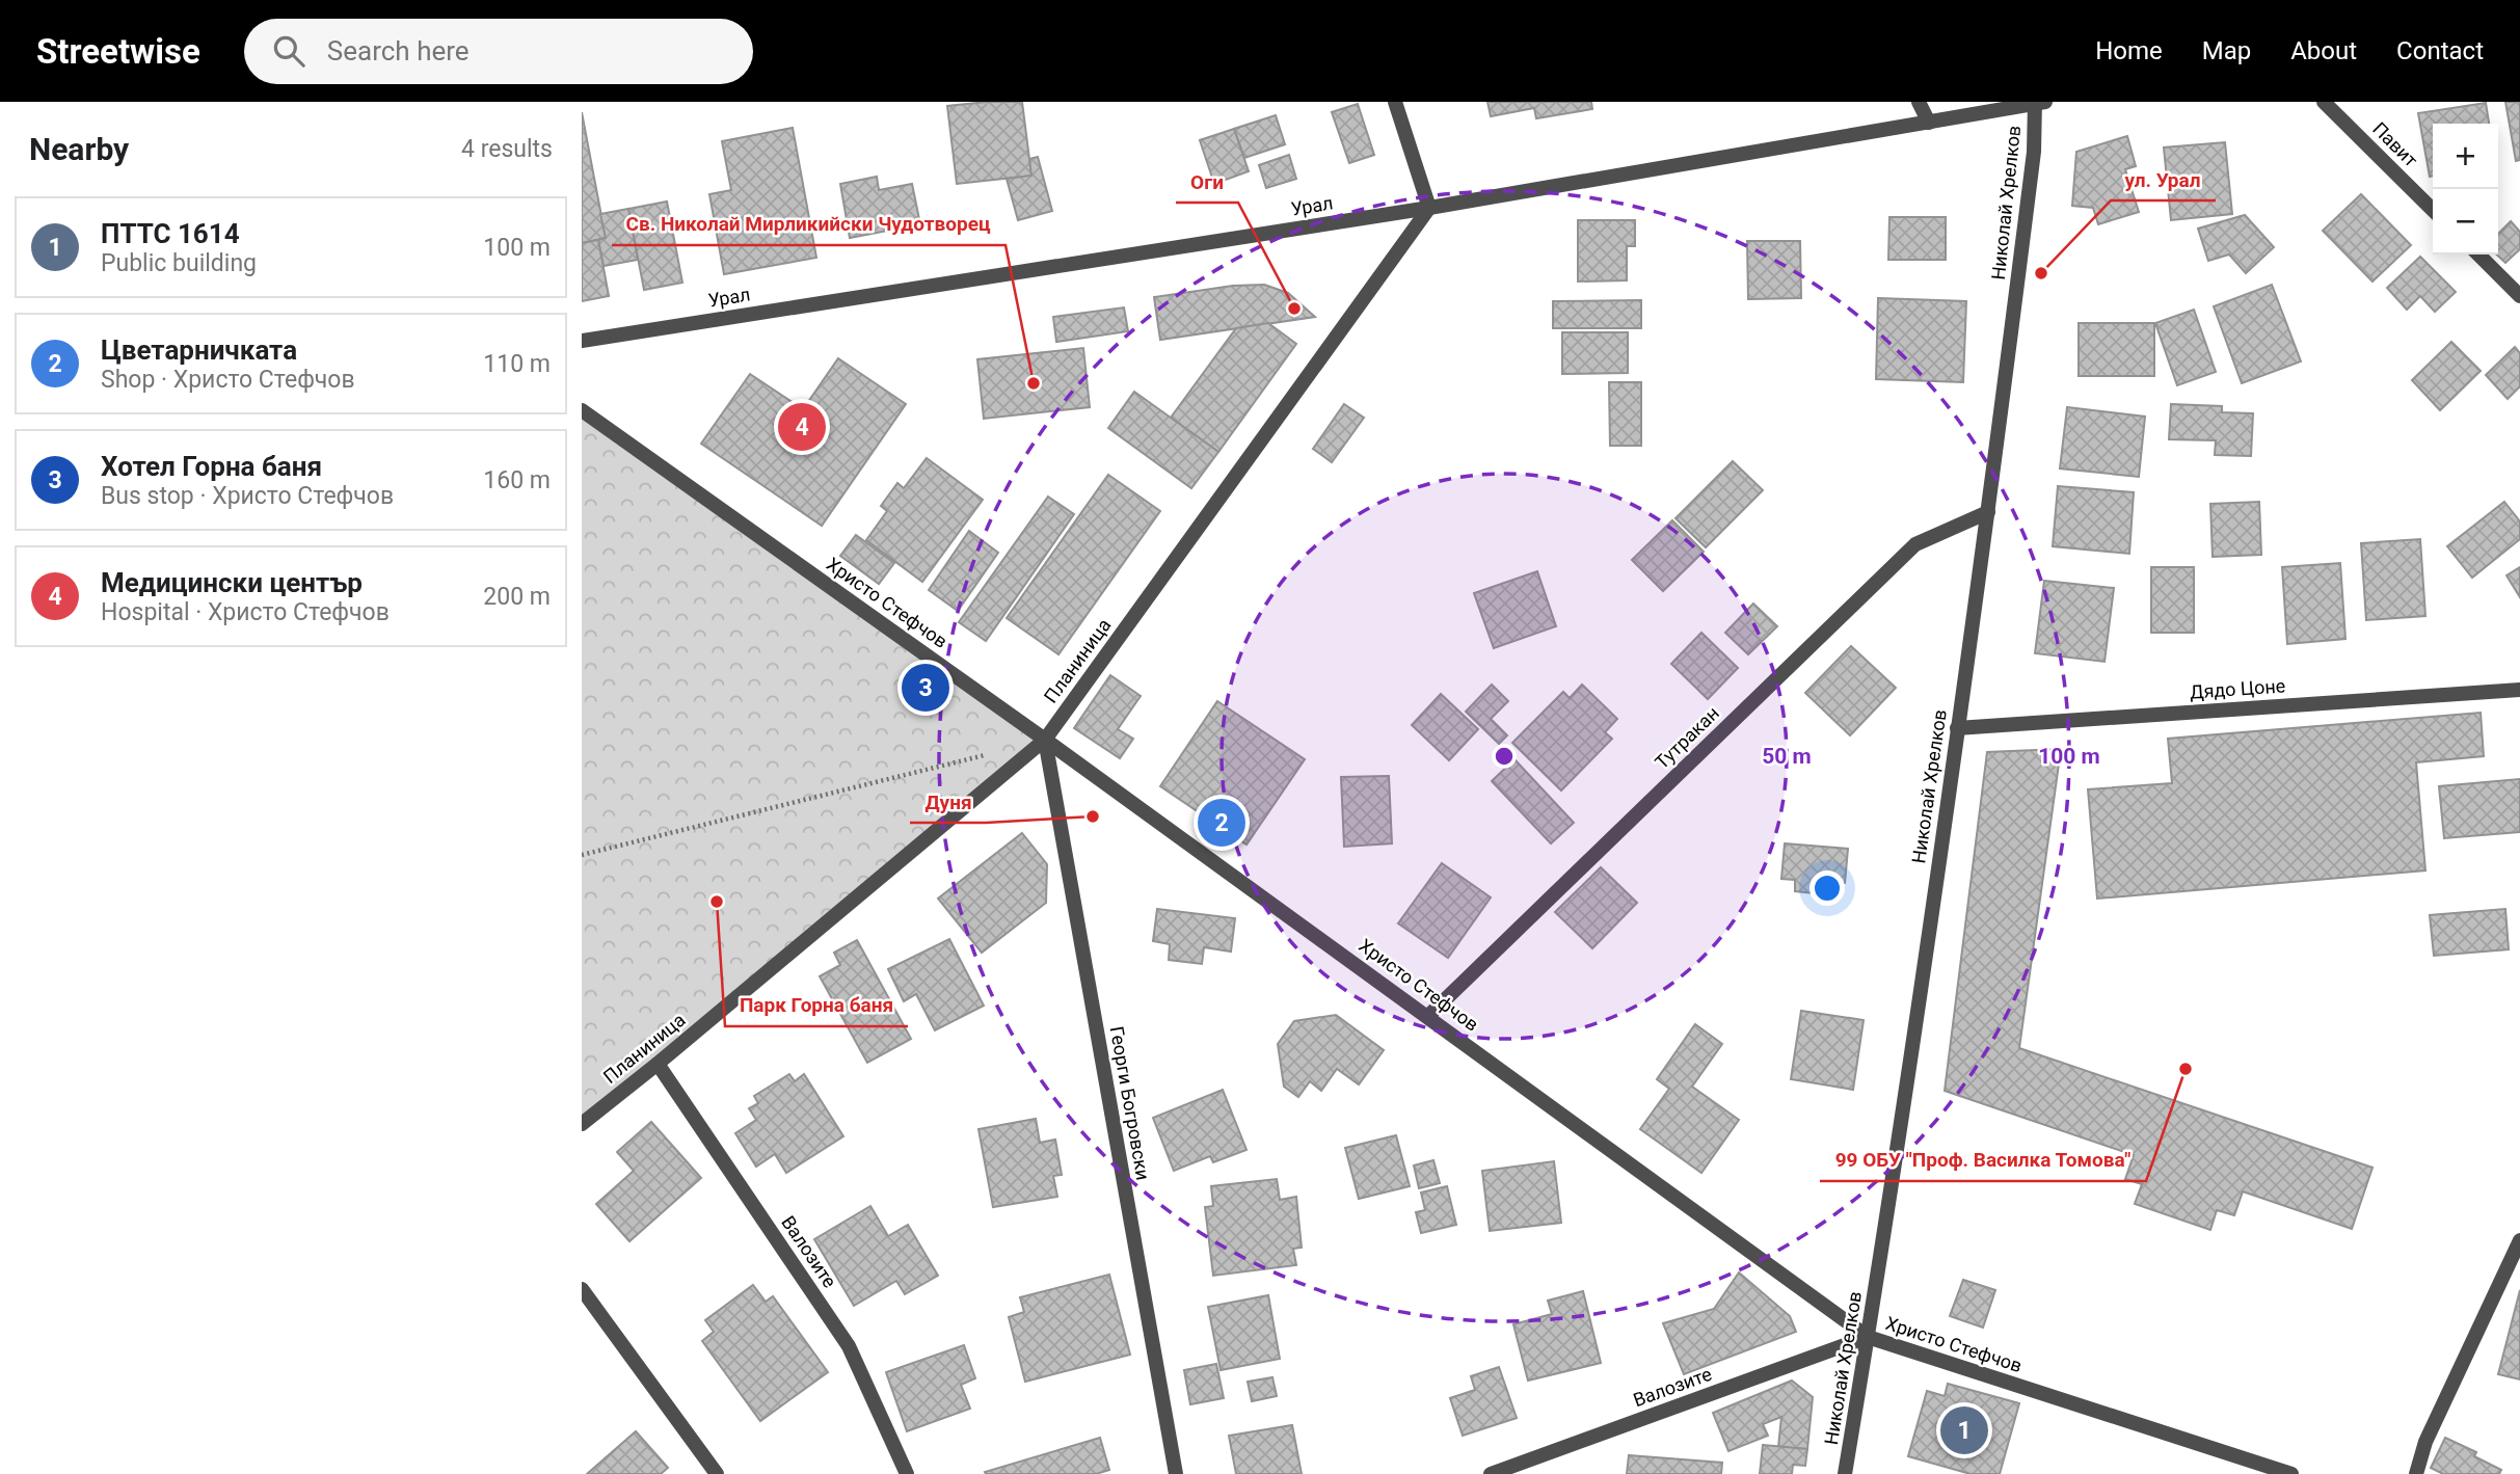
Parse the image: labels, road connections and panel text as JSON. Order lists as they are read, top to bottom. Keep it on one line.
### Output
{"streets":{"street":["Павит","Николай Хрелков","Урал","Христо Стефчов","Планиница","Дядо Цоне","Тутракан","Георги Богровски","Валозите"]},"crossings":[["Николай Хрелков","Урал"],["Николай Хрелков","Христо Стефчов"],["Николай Хрелков","Дядо Цоне"],["Николай Хрелков","Тутракан"],["Николай Хрелков","Валозите"],["Урал","Планиница"],["Христо Стефчов","Планиница"],["Христо Стефчов","Тутракан"],["Христо Стефчов","Георги Богровски"],["Христо Стефчов","Валозите"],["Планиница","Георги Богровски"],["Планиница","Валозите"]],"places":["ул. Урал","Оги","Св. Николай Мирликийски Чудотворец","Дуня","Парк Горна баня","99 ОБУ \"Проф. Василка Томова\""],"page":{"header":"Streetwise","search":"Search here","nav":["Home","Map","About","Contact"],"heading":["Nearby","4 results"],"map_buttons":["+","−"],"list":[{"mark":"1","name":"ПТТС 1614","note":"Public building","value":"100 m"},{"mark":"2","name":"Цветарничката","note":"Shop · Христо Стефчов","value":"110 m"},{"mark":"3","name":"Хотел Горна баня","note":"Bus stop · Христо Стефчов","value":"160 m"},{"mark":"4","name":"Медицински център","note":"Hospital · Христо Стефчов","value":"200 m"}],"pins":["4","3","2","1"]},"rings":["50 m","100 m"]}
